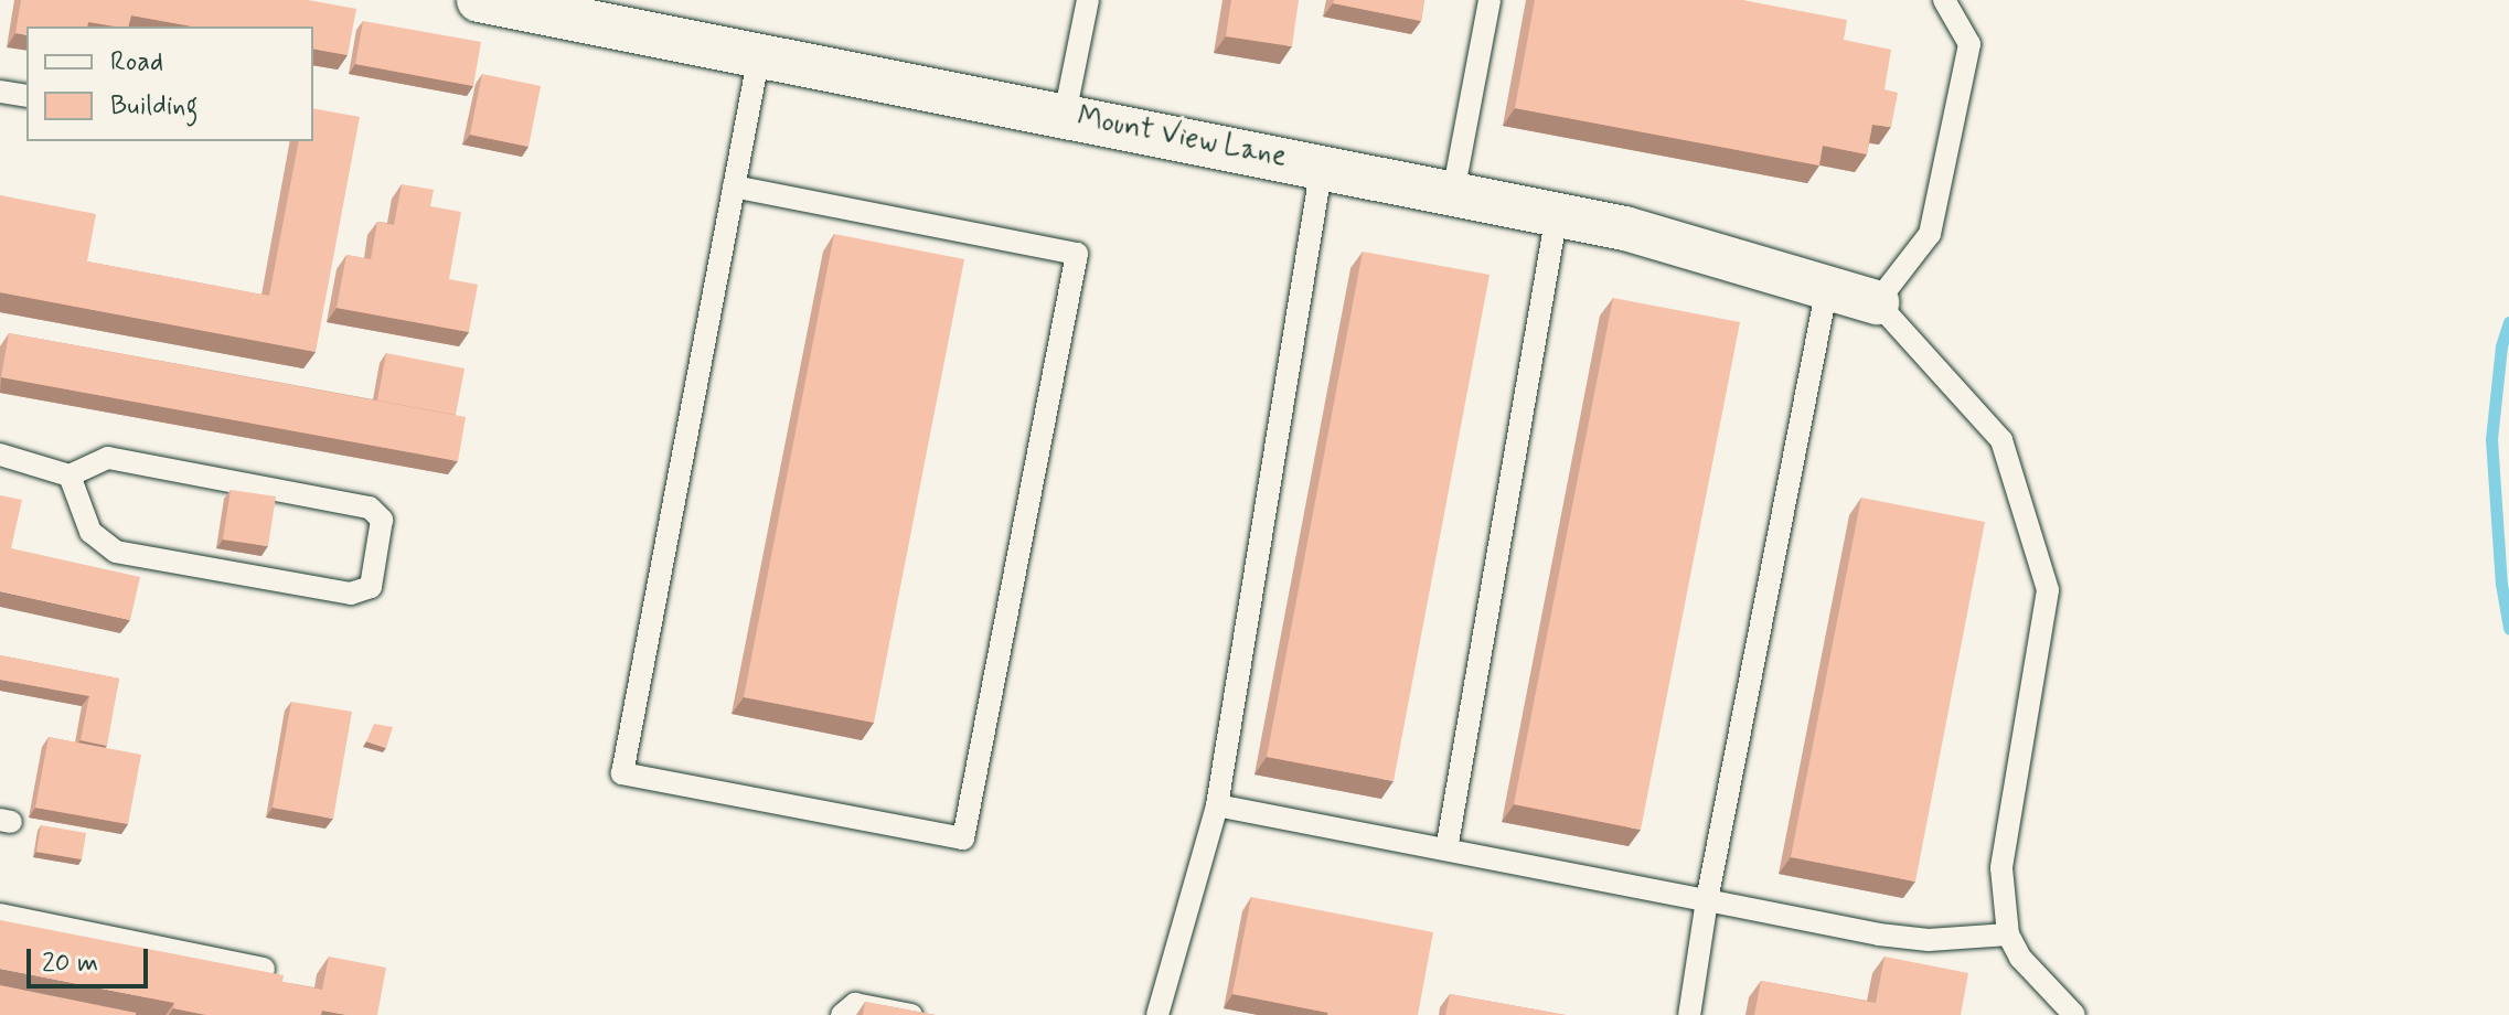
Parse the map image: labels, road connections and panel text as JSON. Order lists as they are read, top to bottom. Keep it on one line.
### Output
{"streets":{"street":["Mount View Lane"]},"legend":["Road","Building"],"scale_bar":"20 m"}
